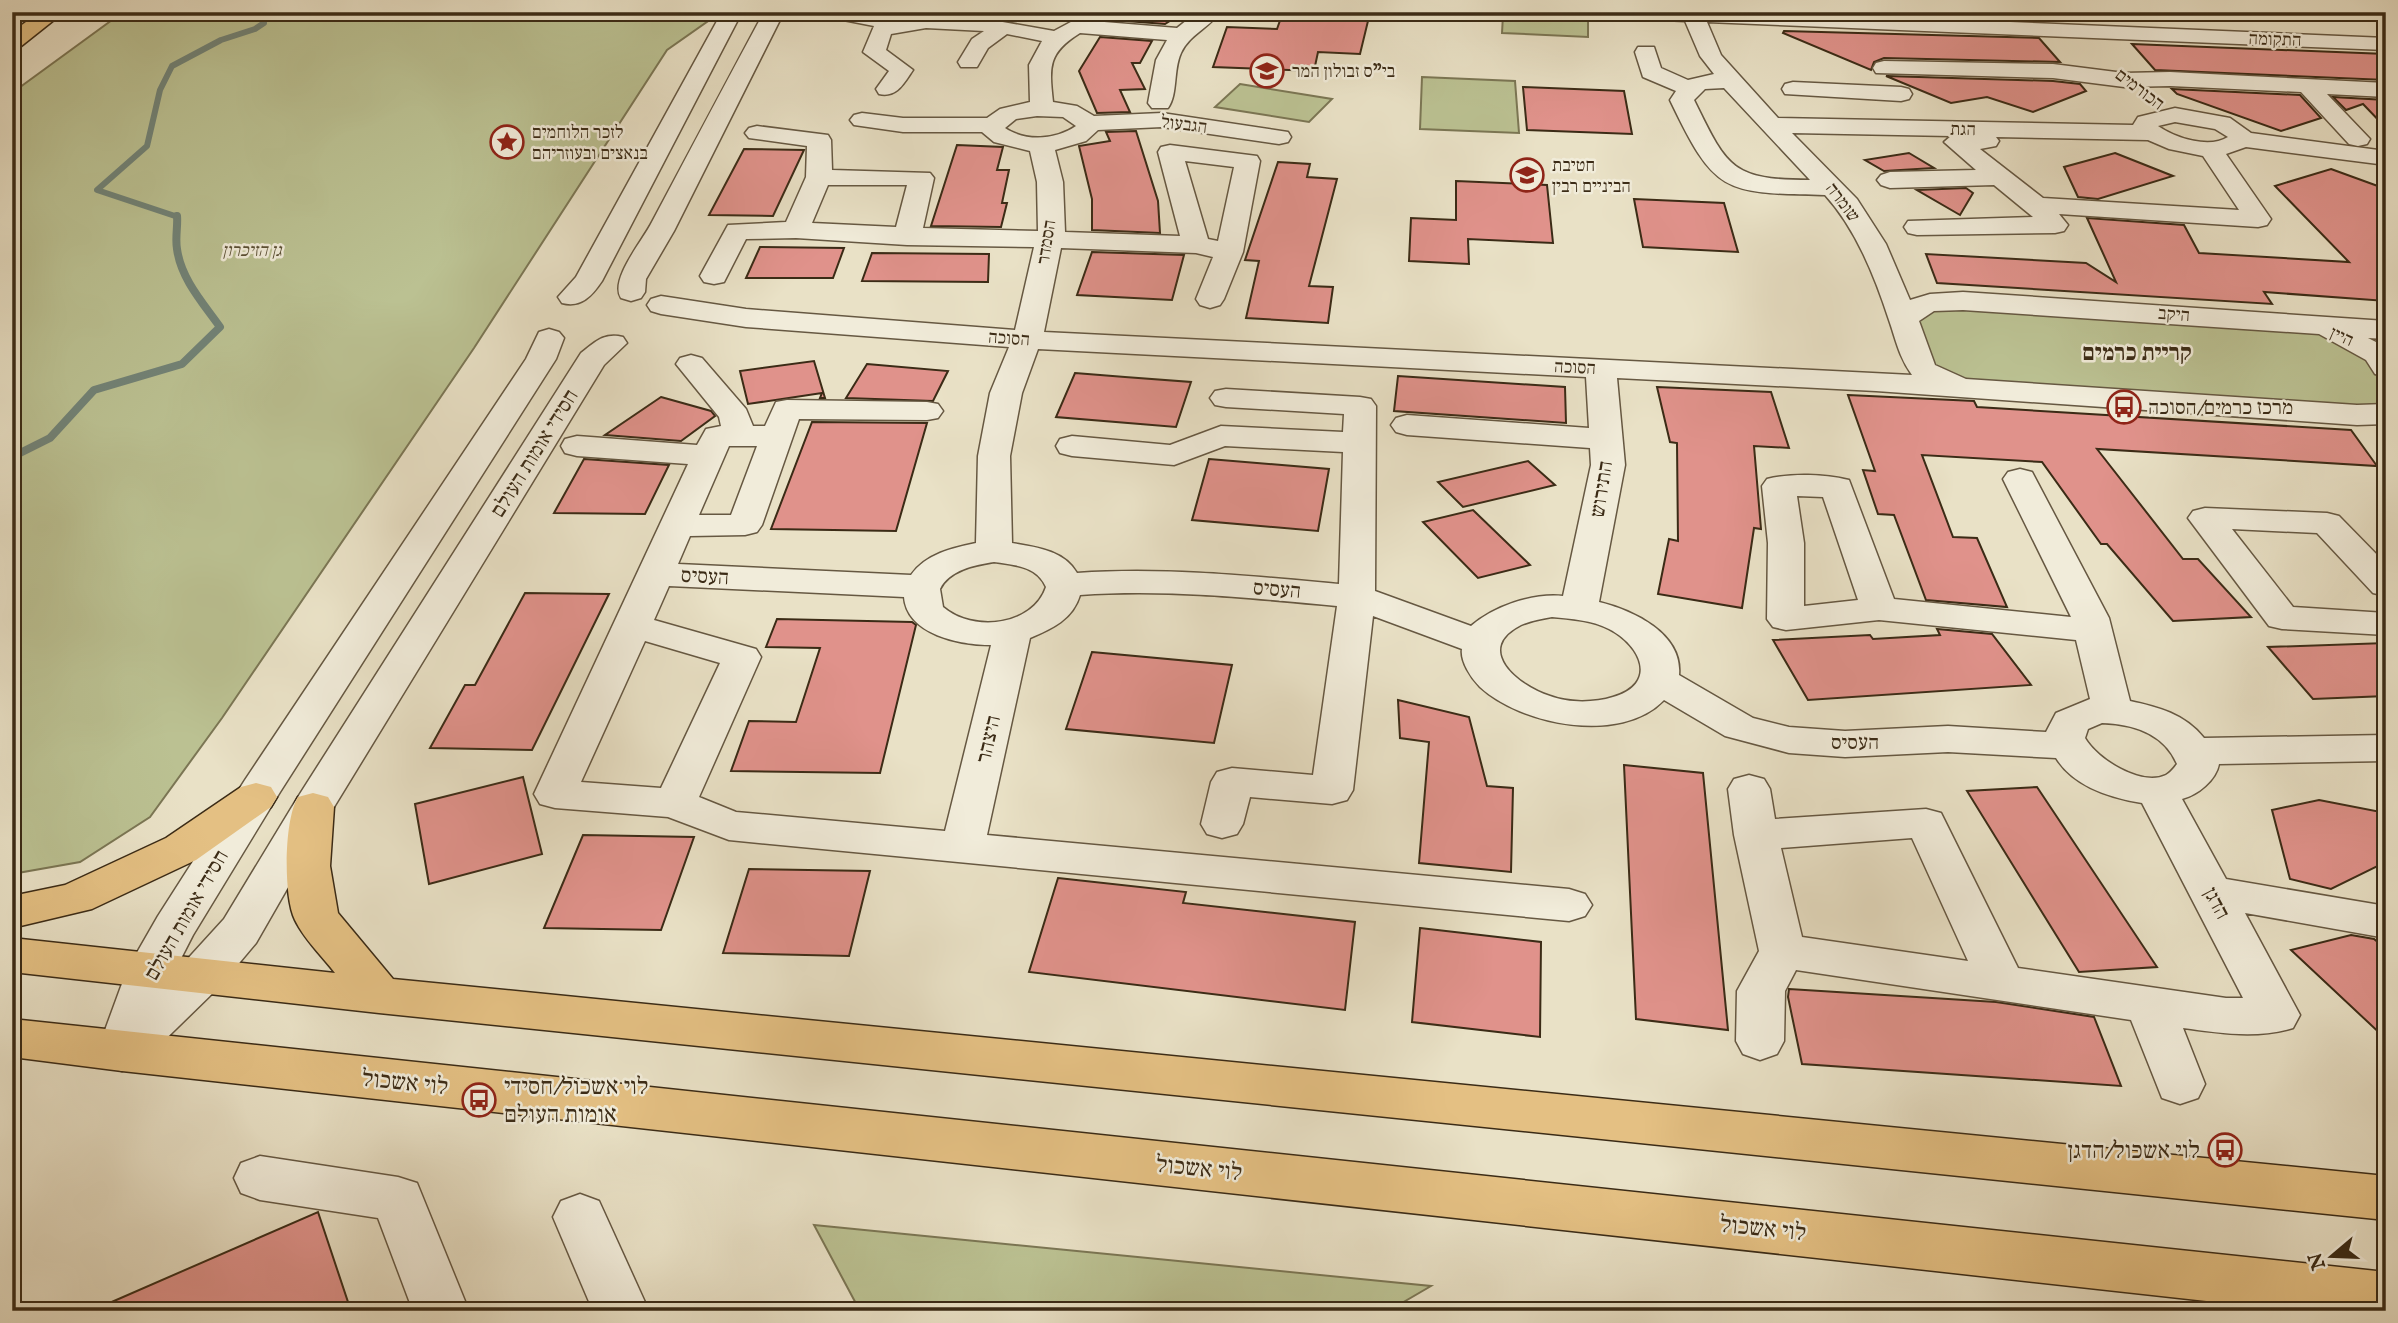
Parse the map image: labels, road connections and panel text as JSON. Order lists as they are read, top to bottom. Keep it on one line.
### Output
{"streets":{"main road":["לוי אשכול"],"street":["התקומה","הכורמים","הגבעול","הגת","שומרה","הסמדר","היקב","היין","הסוכה","חסידי אומות העולם","התירוש","העסיס","היצהר","הדגן"]},"crossings":[["התקומה","שומרה"],["הגת","שומרה"],["שומרה","היקב"],["שומרה","הסוכה"],["הסמדר","הסוכה"],["היקב","היין"],["הסוכה","חסידי אומות העולם"],["הסוכה","התירוש"],["חסידי אומות העולם","לוי אשכול"],["התירוש","העסיס"],["העסיס","היצהר"]],"districts":["קריית כרמים"],"parks":["גן הזיכרון"],"places":{"school or university":["בי\"ס זבולון המר","חטיבת הביניים רבין"],"place":["לזכר הלוחמים בנאצים ובעוזריהם"],"bus stop":["מרכז כרמים/הסוכה","לוי אשכול/חסידי אומות העולם","לוי אשכול/הדגן"]},"north":"left"}
